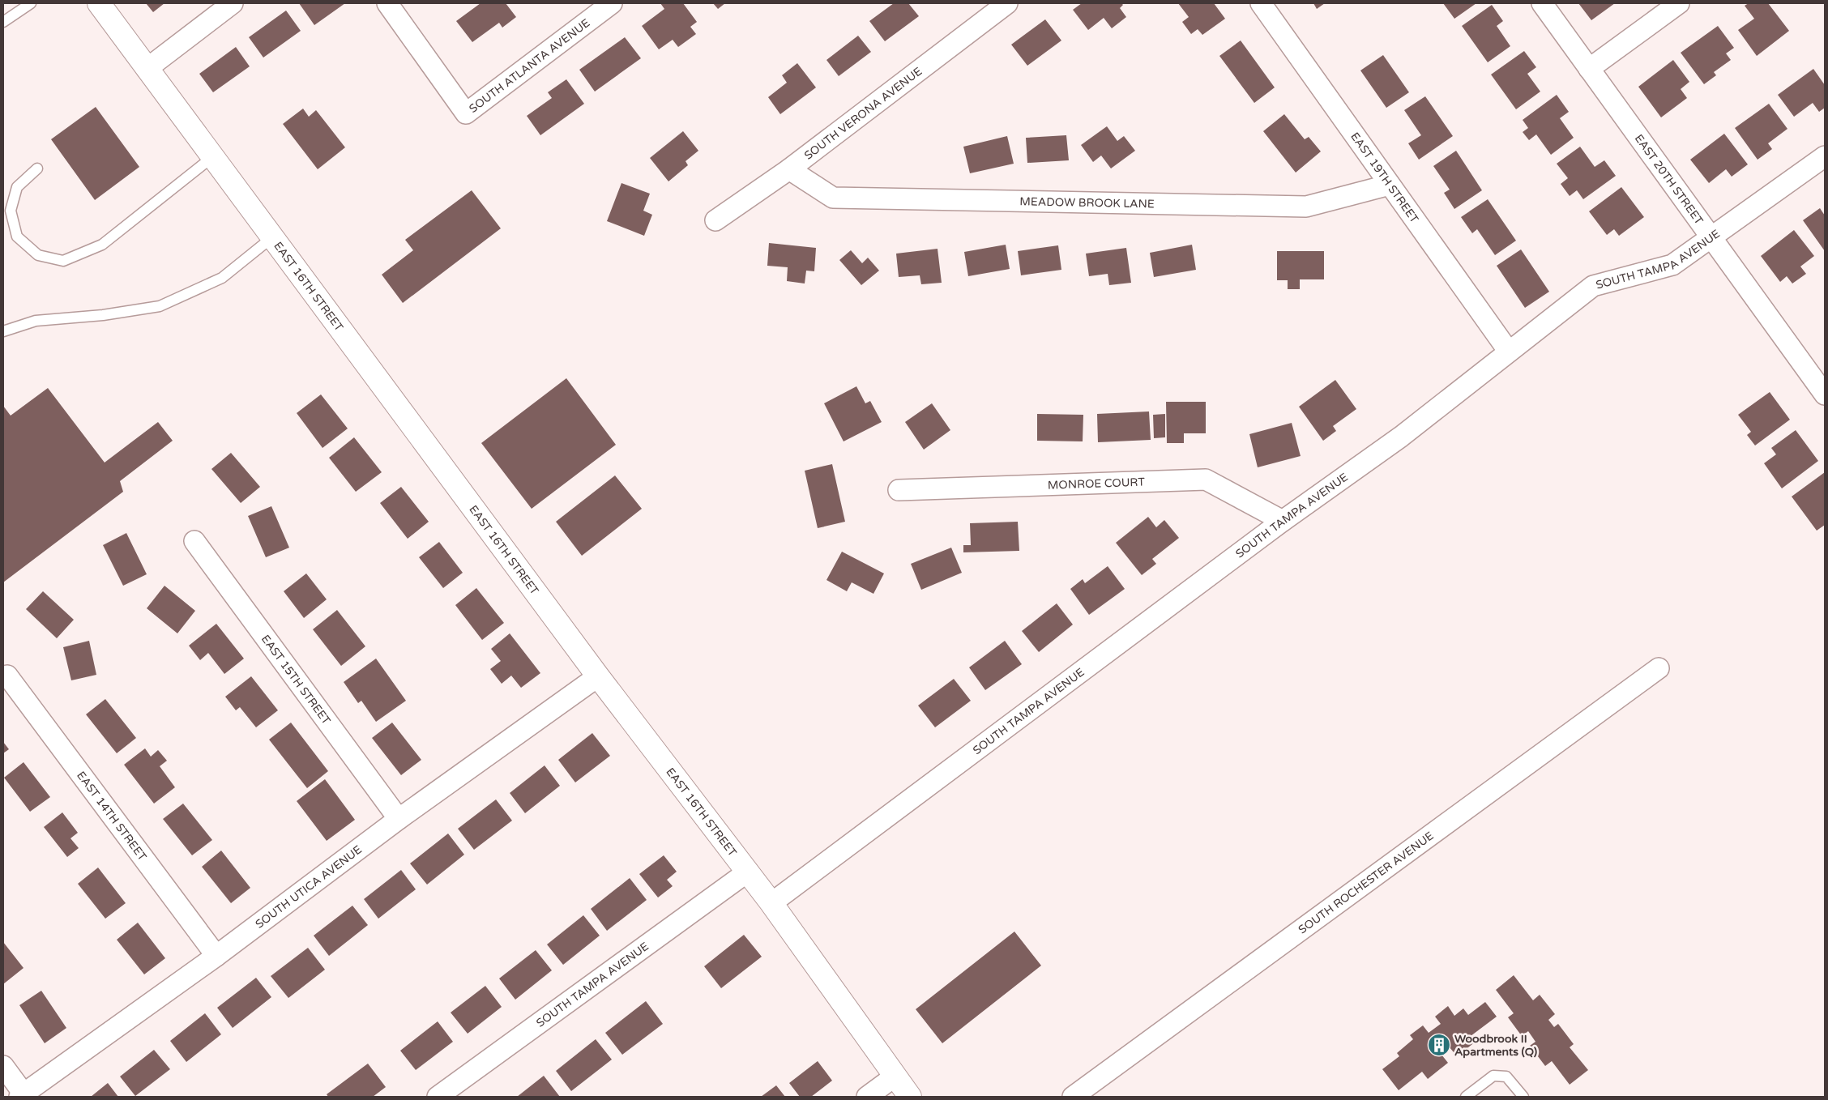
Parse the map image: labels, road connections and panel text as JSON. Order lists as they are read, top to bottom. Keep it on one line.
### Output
{"streets":{"street":["SOUTH ATLANTA AVENUE","SOUTH VERONA AVENUE","EAST 19TH STREET","EAST 20TH STREET","MEADOW BROOK LANE","SOUTH TAMPA AVENUE","EAST 16TH STREET","MONROE COURT","EAST 15TH STREET","EAST 14TH STREET","SOUTH ROCHESTER AVENUE","SOUTH UTICA AVENUE"]},"crossings":[["SOUTH VERONA AVENUE","MEADOW BROOK LANE"],["EAST 19TH STREET","MEADOW BROOK LANE"],["EAST 19TH STREET","SOUTH TAMPA AVENUE"],["EAST 20TH STREET","SOUTH TAMPA AVENUE"],["SOUTH TAMPA AVENUE","EAST 16TH STREET"],["SOUTH TAMPA AVENUE","MONROE COURT"],["EAST 16TH STREET","SOUTH UTICA AVENUE"],["EAST 15TH STREET","SOUTH UTICA AVENUE"],["EAST 14TH STREET","SOUTH UTICA AVENUE"]],"places":{"building":["Woodbrook II Apartments (Q)"]}}
